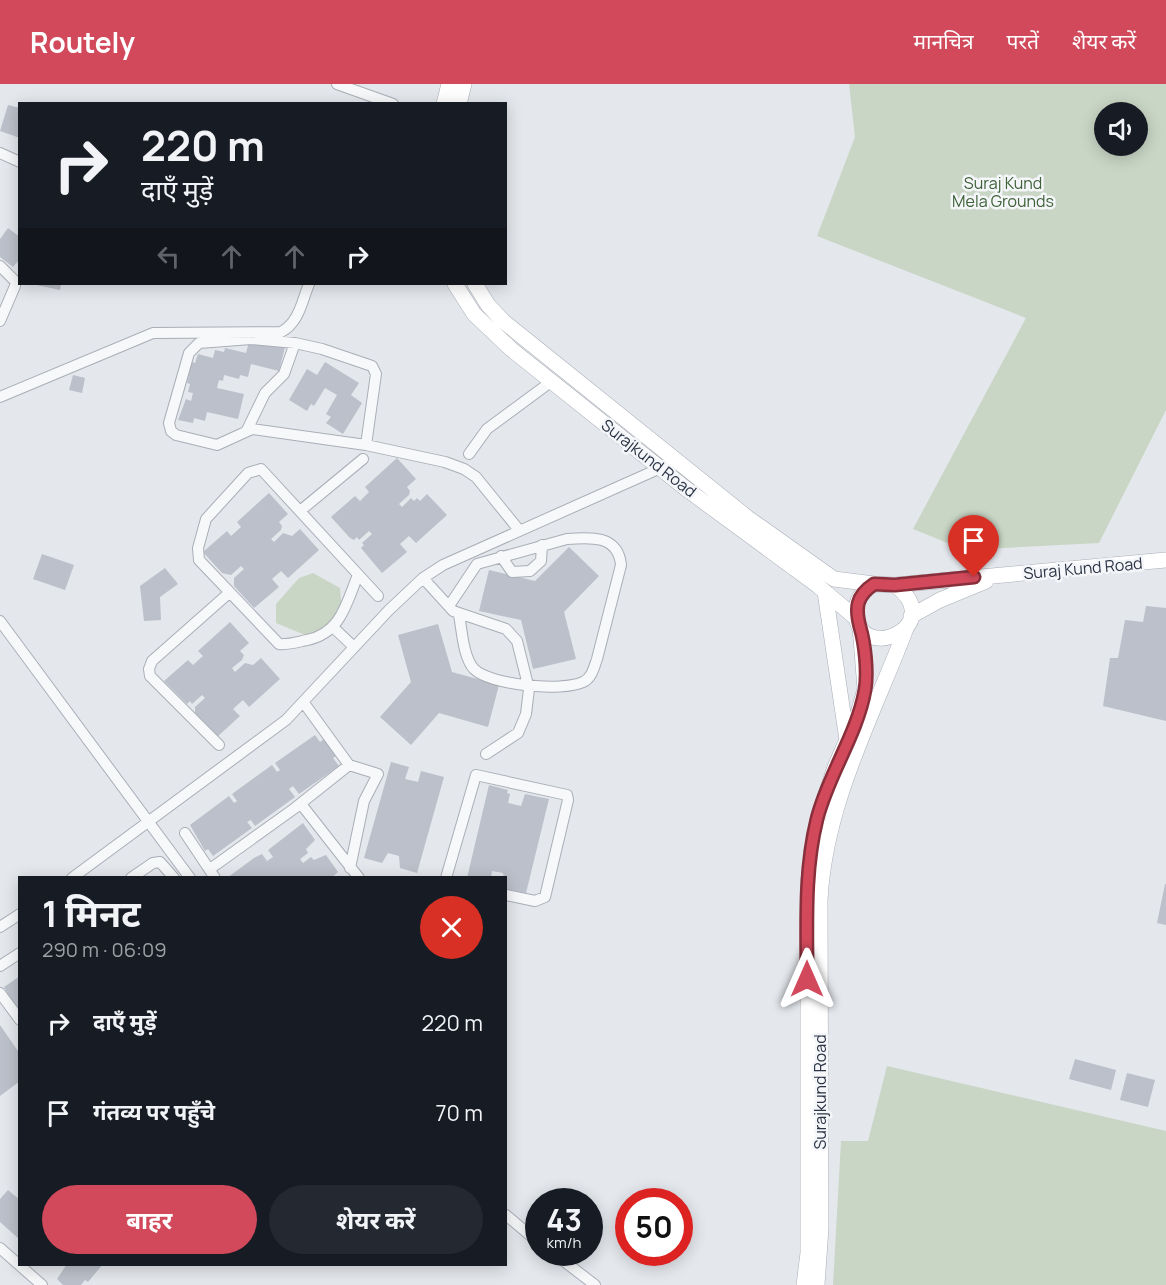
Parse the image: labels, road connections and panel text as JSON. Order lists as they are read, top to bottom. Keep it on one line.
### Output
{"streets":{"main road":["Surajkund Road","Suraj Kund Road"]},"crossings":[["Surajkund Road","Suraj Kund Road"]],"parks":["Suraj Kund Mela Grounds"],"page":{"header":"Routely","nav":["मानचित्र","परतें","शेयर करें"],"turn":["220 m","दाएँ मुड़ें"],"heading":["1 मिनट","290 m · 06:09"],"list":[{"name":"दाएँ मुड़ें","value":"220 m"},{"name":"गंतव्य पर पहुँचे","value":"70 m"}],"buttons":["बाहर","शेयर करें"],"speed":"43 km/h","limit":"50"}}
